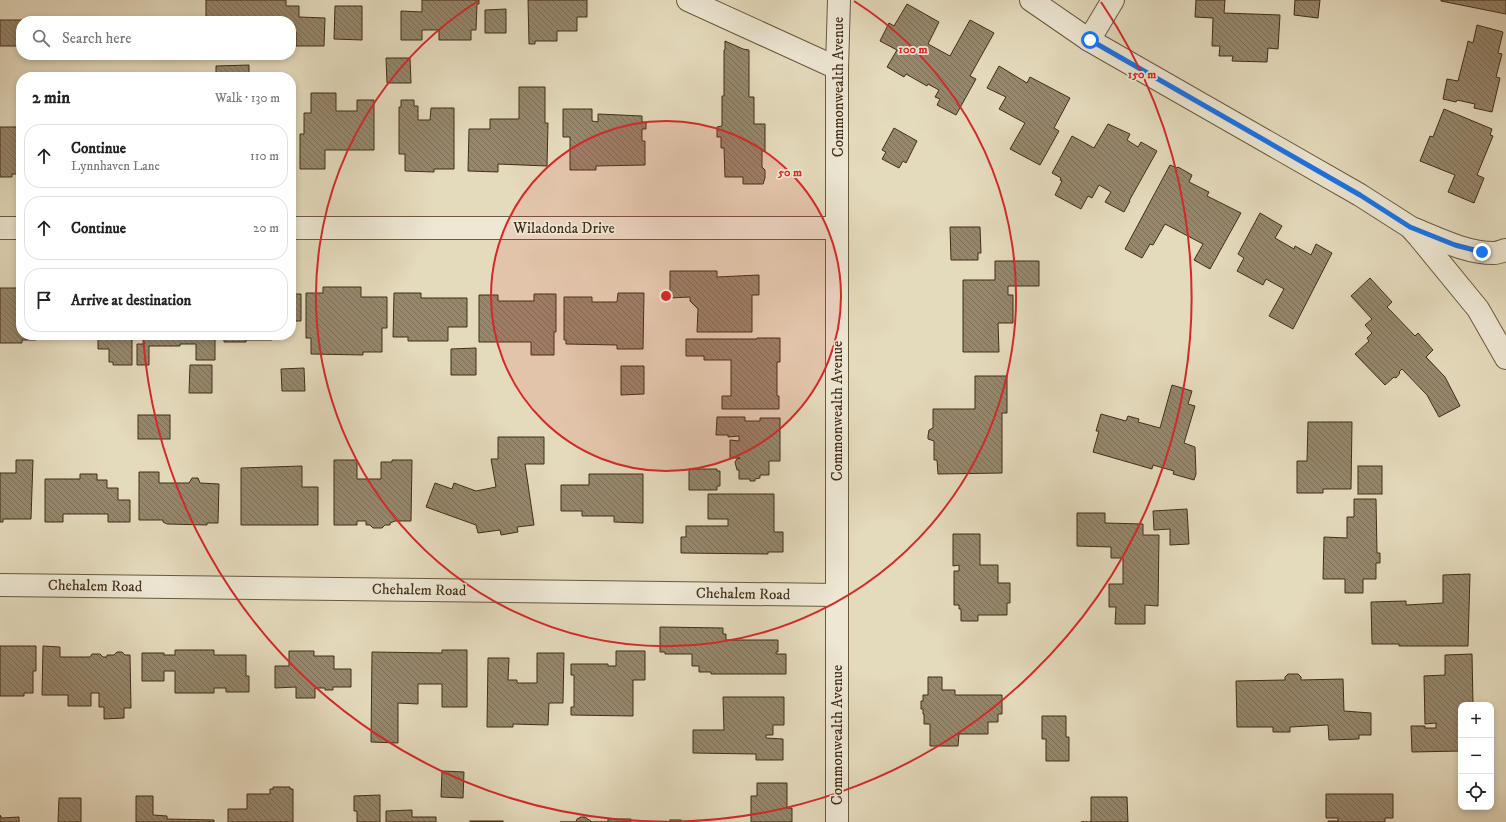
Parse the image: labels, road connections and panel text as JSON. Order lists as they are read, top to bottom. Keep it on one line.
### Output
{"streets":{"street":["Commonwealth Avenue","Wiladonda Drive","Chehalem Road"]},"crossings":[["Commonwealth Avenue","Wiladonda Drive"],["Commonwealth Avenue","Chehalem Road"]],"page":{"search":"Search here","heading":["2 min","Walk · 130 m"],"list":[["Continue","Lynnhaven Lane","110 m"],["Continue","20 m"],"Arrive at destination"],"map_buttons":["+","−"]},"rings":["100 m","150 m","50 m"]}
